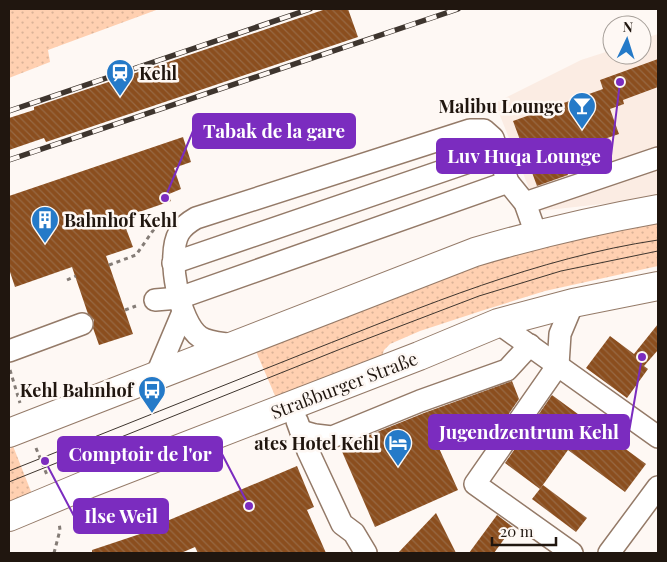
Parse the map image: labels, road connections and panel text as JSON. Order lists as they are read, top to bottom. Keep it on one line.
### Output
{"streets":{"main road":["Straßburger Straße"]},"places":{"other":["Luv Huqa Lounge","Tabak de la gare","Jugendzentrum Kehl","Ilse Weil","Comptoir de l'or"],"station":["Kehl"],"bar":["Malibu Lounge"],"building":["Bahnhof Kehl"],"bus stop":["Kehl Bahnhof"],"hotel":["ates Hotel Kehl"]},"scale_bar":"20 m","north":"top"}
